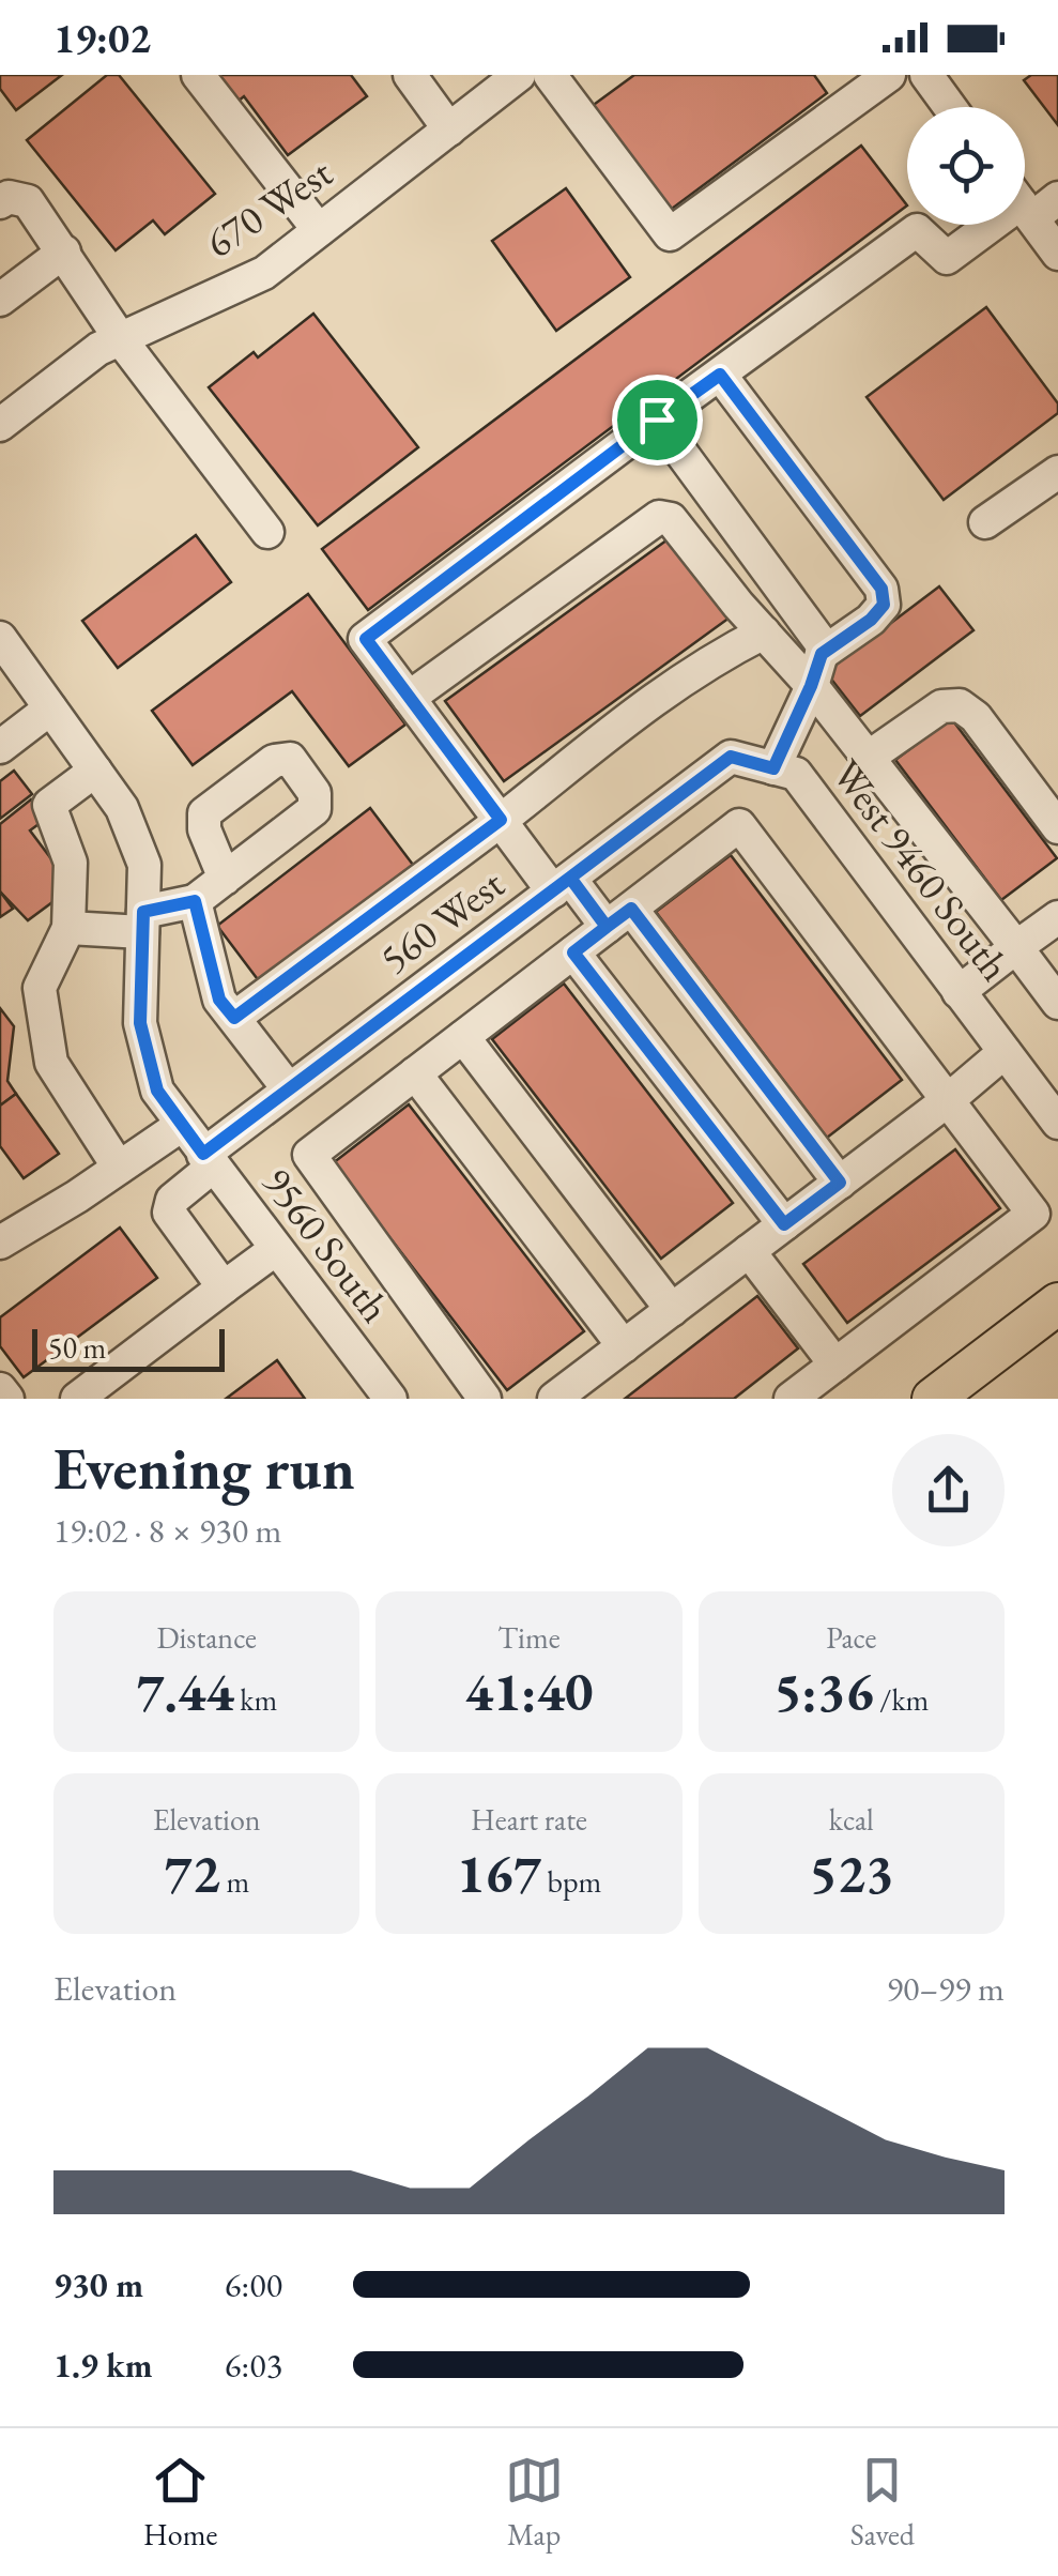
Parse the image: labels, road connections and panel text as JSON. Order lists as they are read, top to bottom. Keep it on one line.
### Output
{"streets":{"street":["670 West","West 9460 South","560 West","9560 South"]},"crossings":[["West 9460 South","560 West"],["560 West","9560 South"]],"scale_bar":"50 m","page":{"status":"19:02","scale":"50 m","heading":["Evening run","19:02 · 8 × 930 m"],"stats":[["Distance","7.44 km"],["Time","41:40"],["Pace","5:36 /km"],["Elevation","72 m"],["Heart rate","167 bpm"],["kcal","523"]],"chart":["Elevation","90–99 m"],"list":[{"name":"930 m","note":"6:00"},{"name":"1.9 km","note":"6:03"}],"tabs":["Home","Map","Saved"]}}
